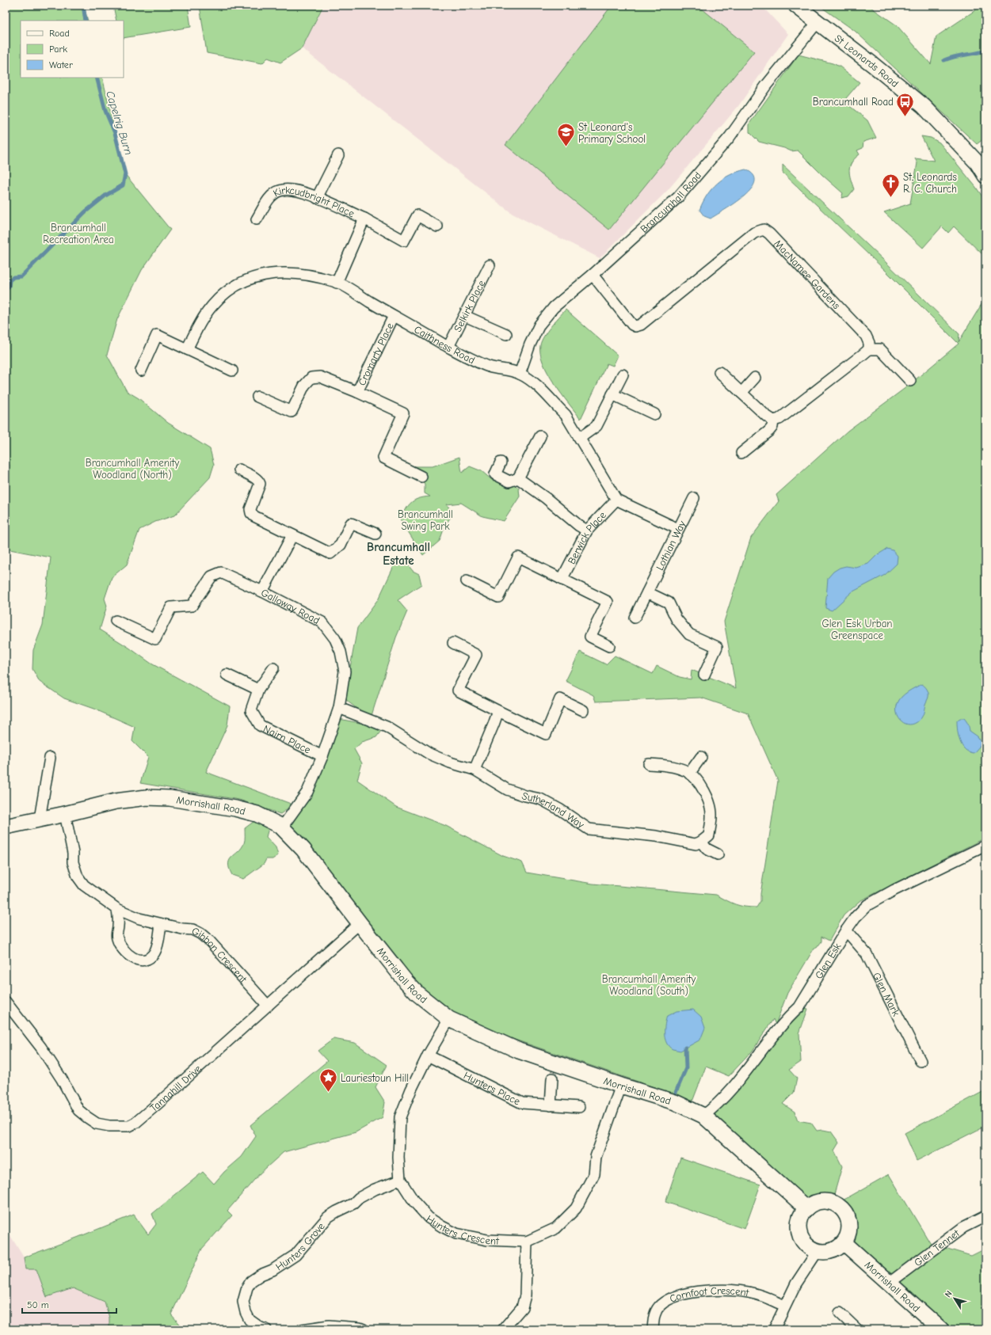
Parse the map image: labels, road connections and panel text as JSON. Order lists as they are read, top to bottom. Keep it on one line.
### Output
{"streets":{"street":["St Leonards Road","Brancumhall Road","Kirkcudbright Place","MacNamee Gardens","Selkirk Place","Caithness Road","Cromarty Place","Berwick Place","Lothian Way","Galloway Road","Nairn Place","Morrishall Road","Sutherland Way","Gibbon Crescent","Glen Esk","Glen Mark","Tannahill Drive","Hunters Place","Hunters Crescent","Hunters Grove","Glen Tennet","Cornfoot Crescent"]},"crossings":[["St Leonards Road","Brancumhall Road"],["Brancumhall Road","MacNamee Gardens"],["Brancumhall Road","Caithness Road"],["Kirkcudbright Place","Caithness Road"],["Selkirk Place","Caithness Road"],["Caithness Road","Cromarty Place"],["Caithness Road","Berwick Place"],["Galloway Road","Nairn Place"],["Galloway Road","Morrishall Road"],["Galloway Road","Sutherland Way"],["Morrishall Road","Gibbon Crescent"],["Morrishall Road","Glen Esk"],["Morrishall Road","Tannahill Drive"],["Morrishall Road","Hunters Crescent"],["Morrishall Road","Glen Tennet"],["Gibbon Crescent","Tannahill Drive"],["Glen Esk","Glen Mark"],["Hunters Place","Hunters Crescent"],["Hunters Crescent","Hunters Grove"]],"districts":["Brancumhall Estate"],"water":["Capelrig Burn"],"parks":["Brancumhall Recreation Area","Brancumhall Amenity Woodland (North)","Brancumhall Swing Park","Glen Esk Urban Greenspace","Brancumhall Amenity Woodland (South)"],"places":{"bus stop":["Brancumhall Road"],"school or university":["St Leonard's Primary School"],"church":["St. Leonards R. C. Church"],"place":["Lauriestoun Hill"]},"legend":["Road","Park","Water"],"scale_bar":"50 m","north":"top left"}
